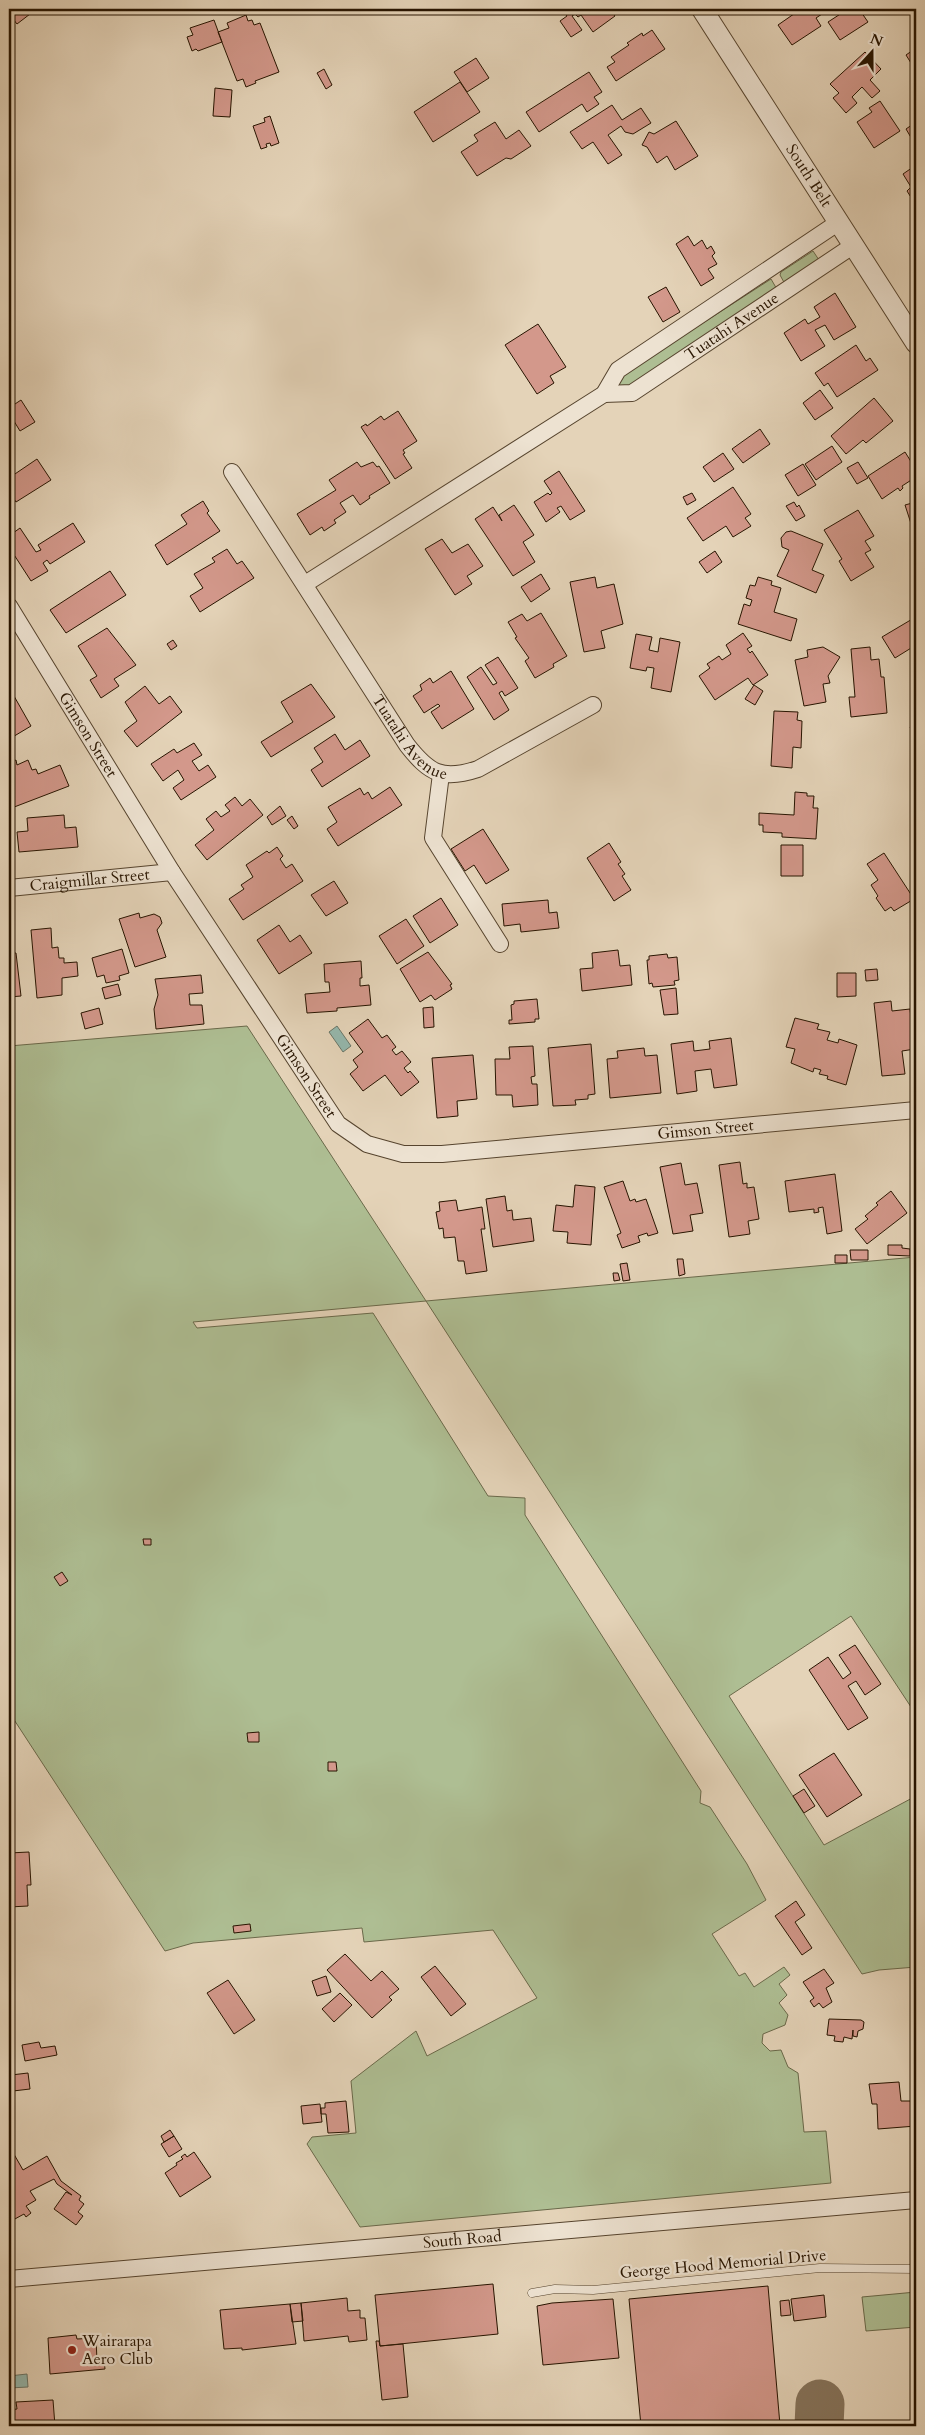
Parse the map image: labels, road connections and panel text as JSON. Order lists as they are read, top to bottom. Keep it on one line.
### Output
{"streets":{"street":["South Belt","Tuatahi Avenue","Gimson Street","Craigmillar Street","South Road"],"lane":["George Hood Memorial Drive"]},"crossings":[["South Belt","Tuatahi Avenue"],["Gimson Street","Craigmillar Street"]],"places":["Wairarapa Aero Club"],"north":"top"}
